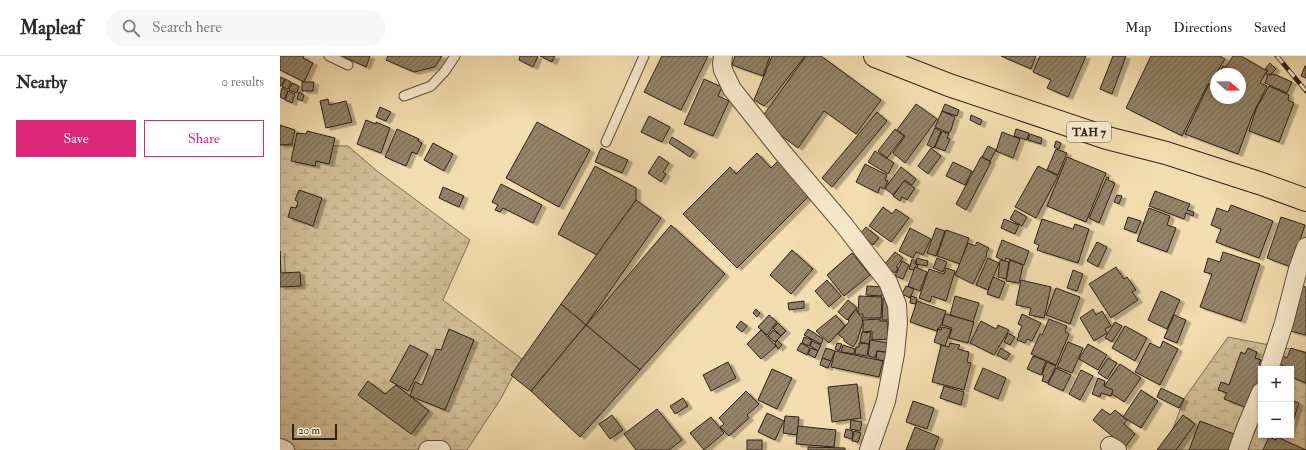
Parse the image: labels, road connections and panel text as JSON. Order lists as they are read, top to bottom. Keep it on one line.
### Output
{"streets":{"highway":["TAH 7"]},"scale_bar":"20 m","north":"right","page":{"header":"Mapleaf","search":"Search here","nav":["Map","Directions","Saved"],"heading":["Nearby","0 results"],"buttons":["Save","Share"],"map_buttons":["+","−"],"scale":"20 m"}}
